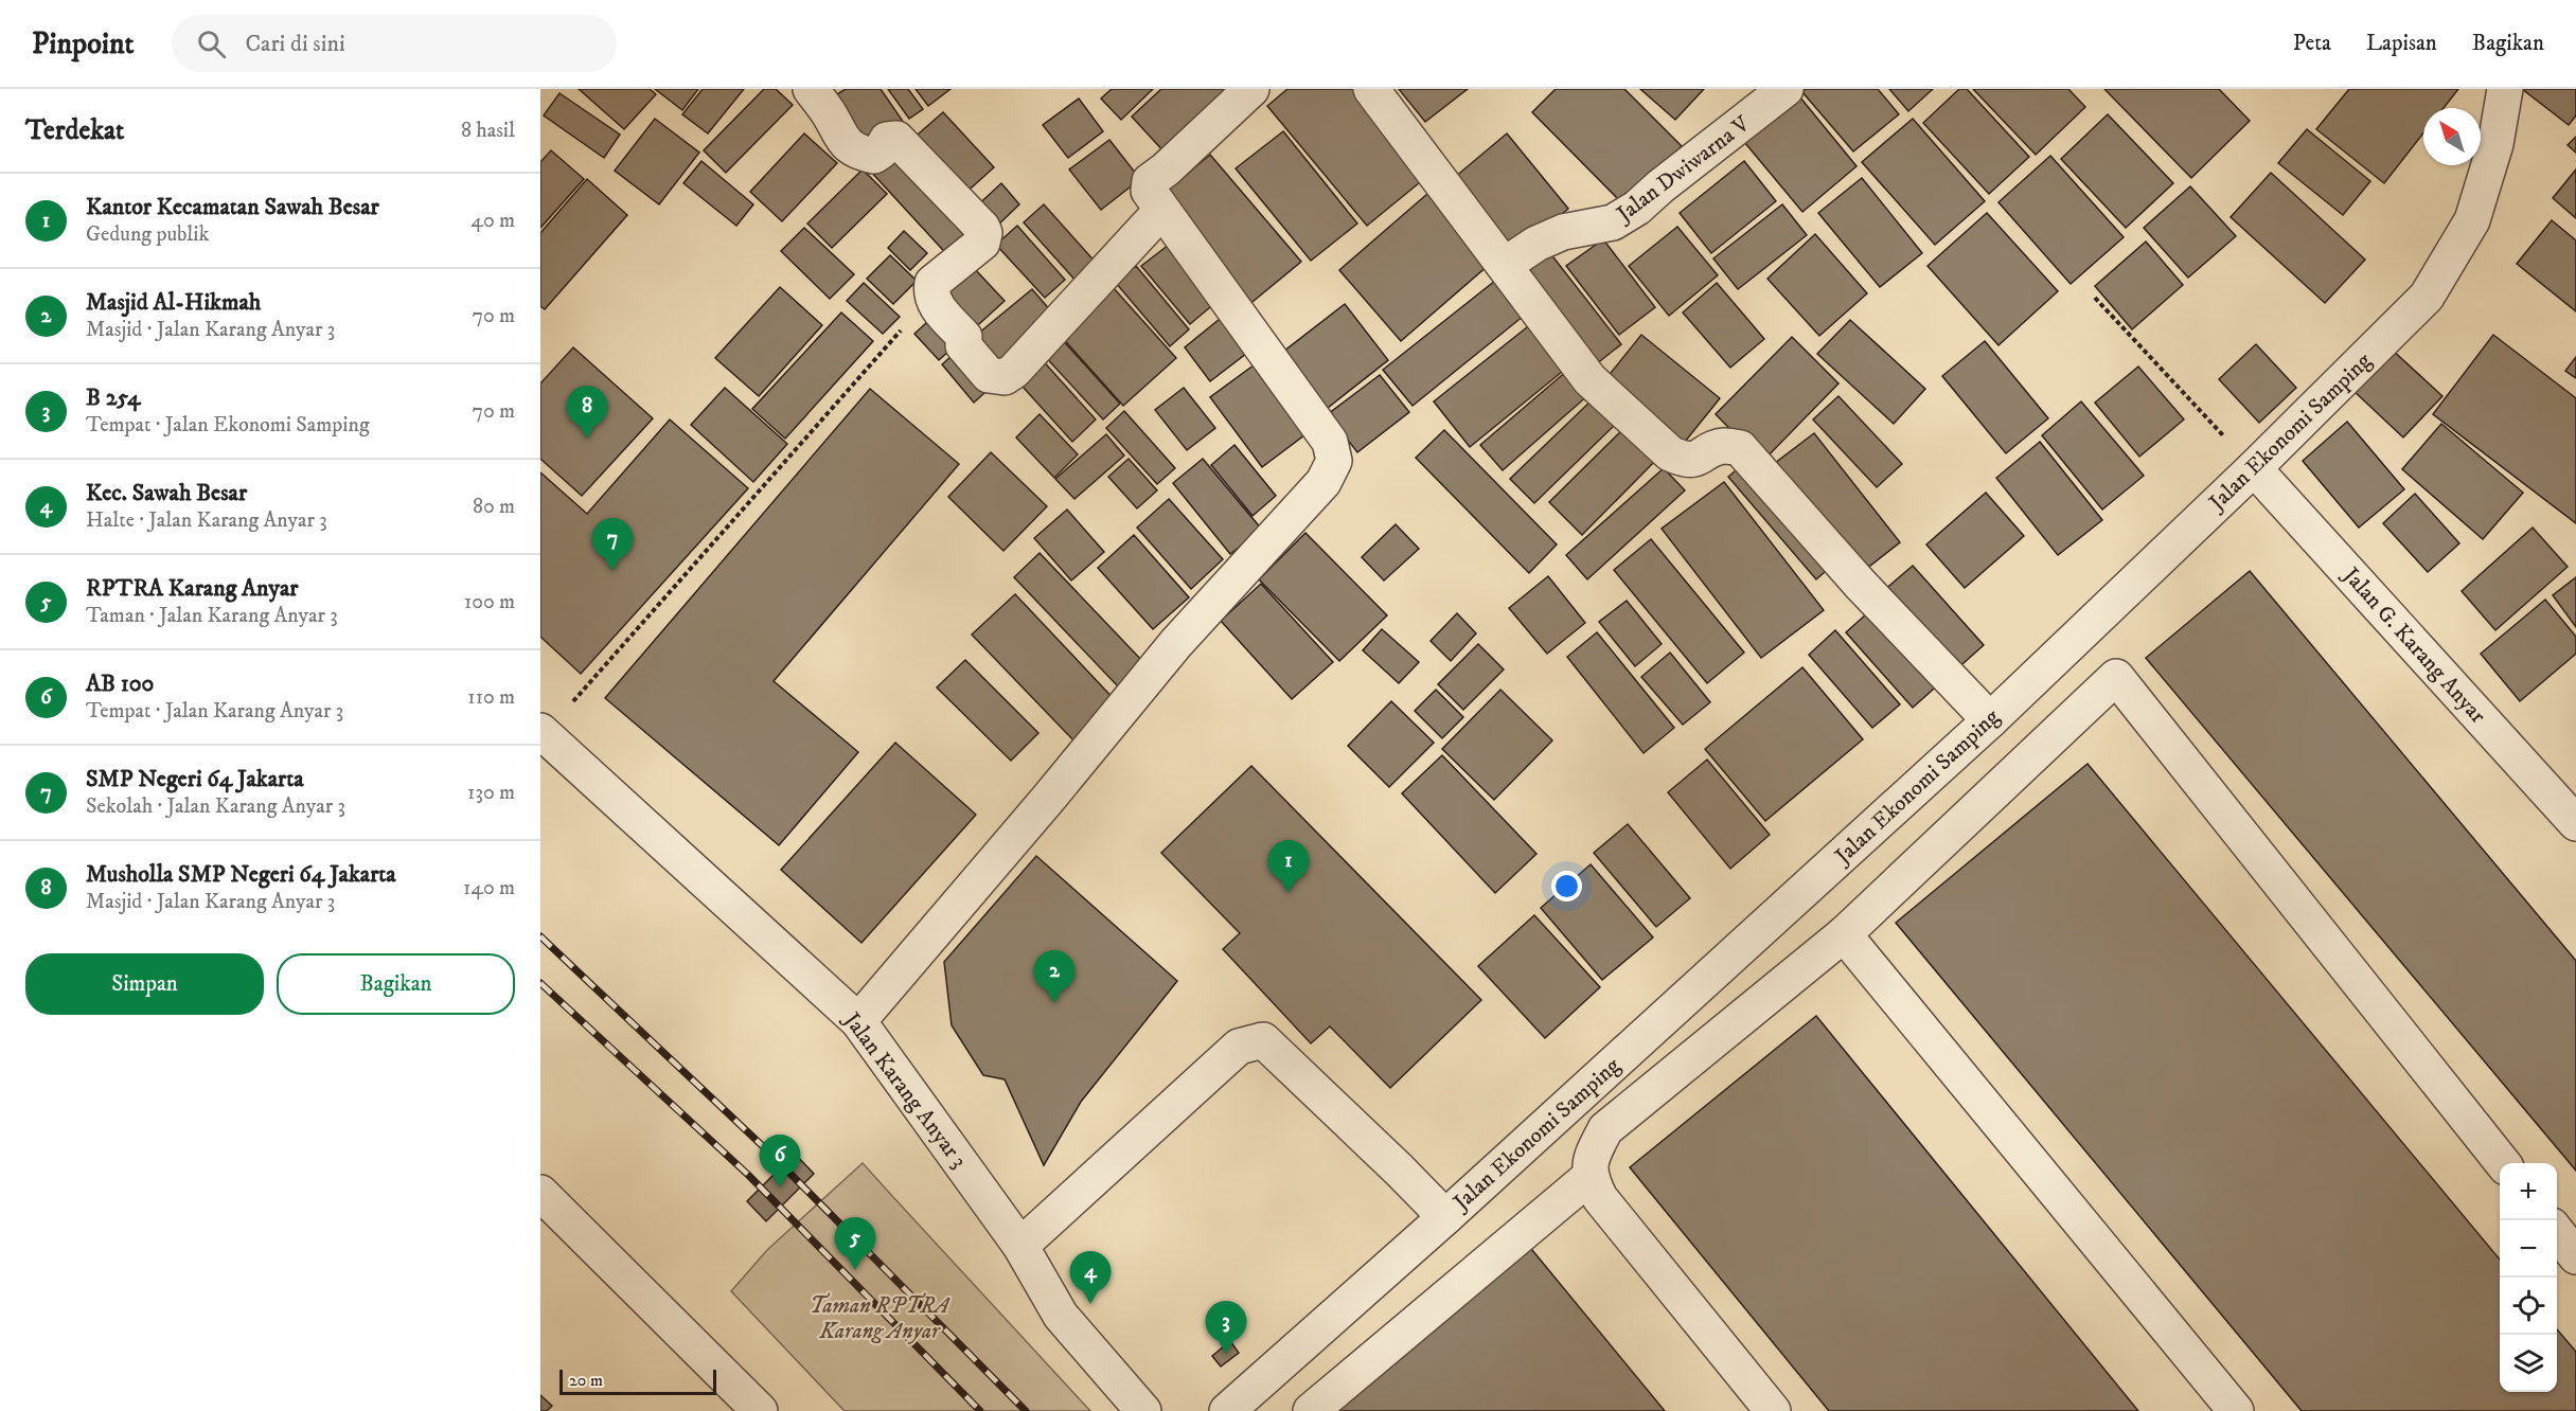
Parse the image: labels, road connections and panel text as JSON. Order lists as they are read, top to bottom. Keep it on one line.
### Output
{"streets":{"street":["Jalan Dwiwarna V","Jalan Ekonomi Samping","Jalan G. Karang Anyar","Jalan Karang Anyar 3"]},"crossings":[["Jalan Ekonomi Samping","Jalan G. Karang Anyar"]],"parks":["Taman RPTRA Karang Anyar"],"scale_bar":"20 m","north":"top left","page":{"header":"Pinpoint","search":"Cari di sini","nav":["Peta","Lapisan","Bagikan"],"heading":["Terdekat","8 hasil"],"list":[{"mark":"1","name":"Kantor Kecamatan Sawah Besar","note":"Gedung publik","value":"40 m"},{"mark":"2","name":"Masjid Al-Hikmah","note":"Masjid · Jalan Karang Anyar 3","value":"70 m"},{"mark":"3","name":"B 254","note":"Tempat · Jalan Ekonomi Samping","value":"70 m"},{"mark":"4","name":"Kec. Sawah Besar","note":"Halte · Jalan Karang Anyar 3","value":"80 m"},{"mark":"5","name":"RPTRA Karang Anyar","note":"Taman · Jalan Karang Anyar 3","value":"100 m"},{"mark":"6","name":"AB 100","note":"Tempat · Jalan Karang Anyar 3","value":"110 m"},{"mark":"7","name":"SMP Negeri 64 Jakarta","note":"Sekolah · Jalan Karang Anyar 3","value":"130 m"},{"mark":"8","name":"Musholla SMP Negeri 64 Jakarta","note":"Masjid · Jalan Karang Anyar 3","value":"140 m"}],"pins":["8","7","1","2","6","5","4","3"],"buttons":["Simpan","Bagikan"],"map_buttons":["+","−"],"scale":"20 m"}}
